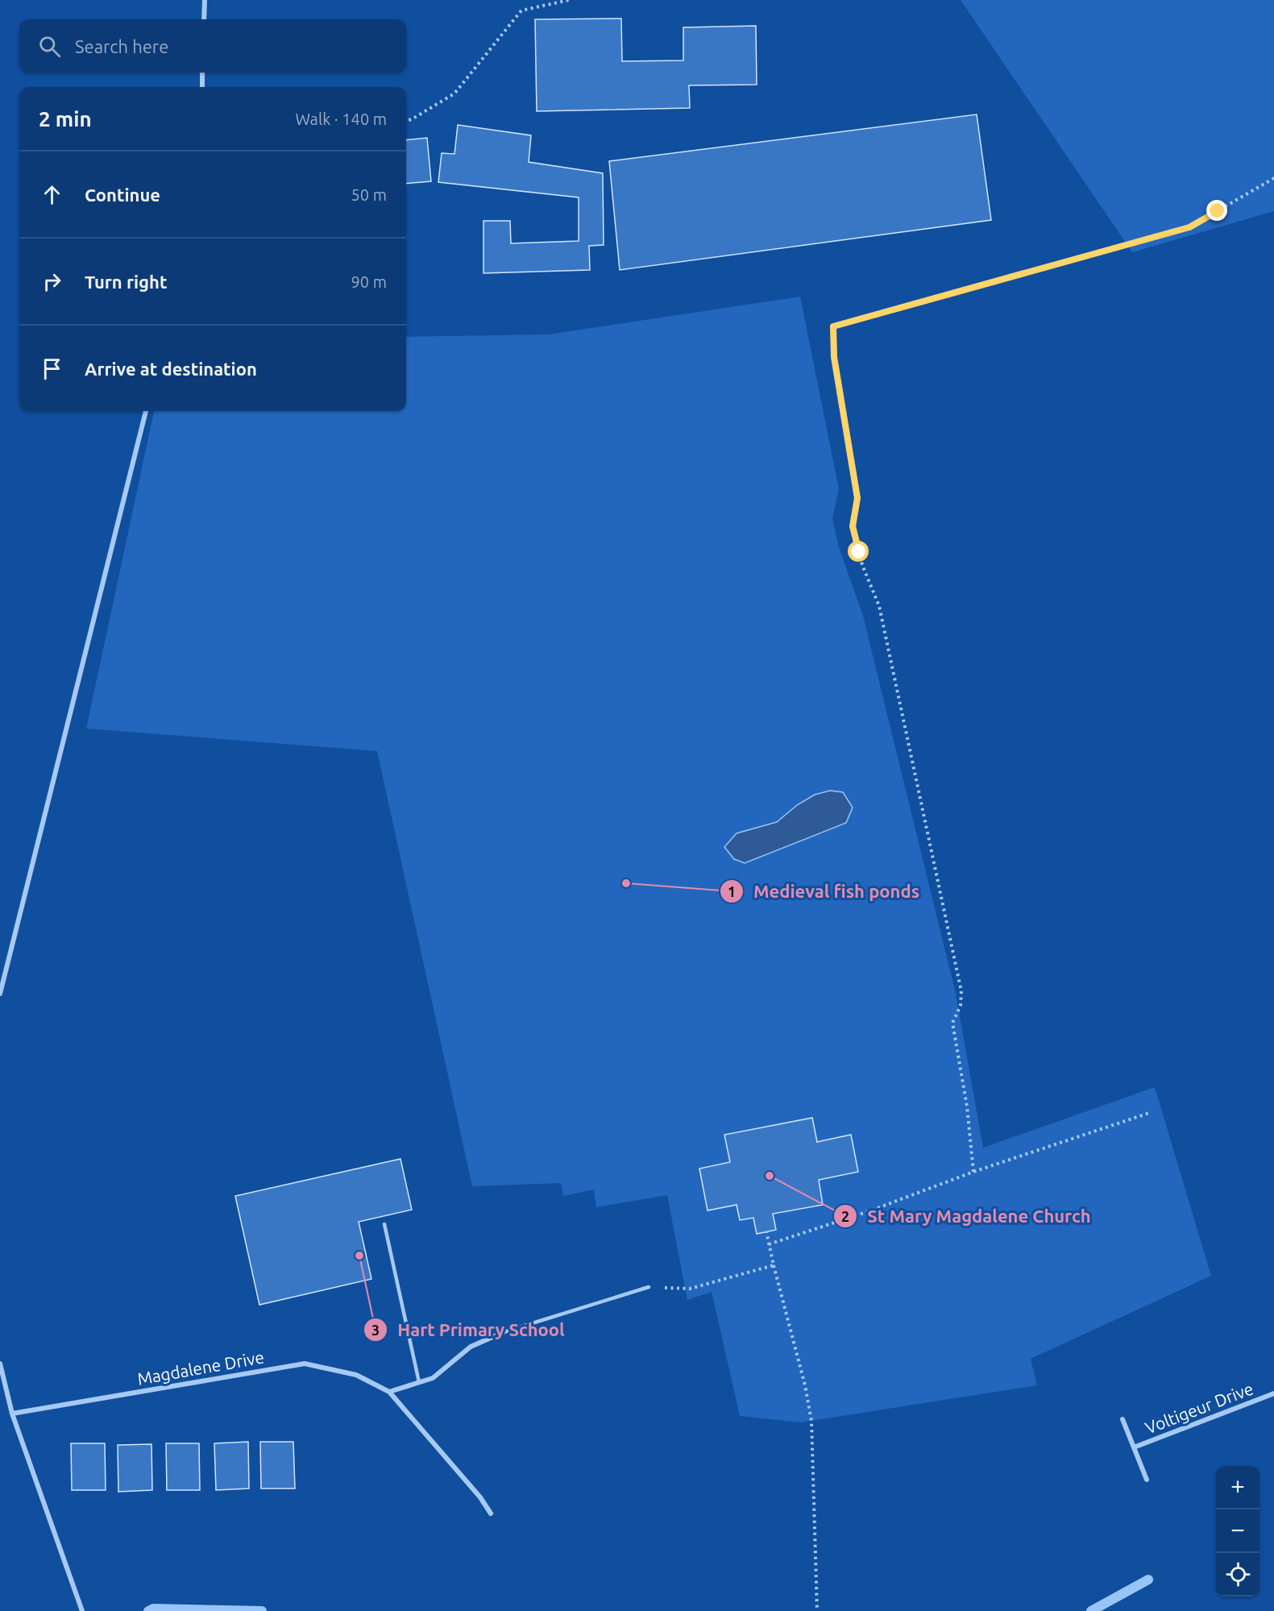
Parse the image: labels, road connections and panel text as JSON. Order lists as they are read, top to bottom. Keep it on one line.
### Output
{"streets":{"street":["Magdalene Drive","Voltigeur Drive"]},"places":["Medieval fish ponds","St Mary Magdalene Church","Hart Primary School"],"page":{"search":"Search here","heading":["2 min","Walk · 140 m"],"list":[["Continue","50 m"],["Turn right","90 m"],"Arrive at destination"],"map_buttons":["+","−"]}}
